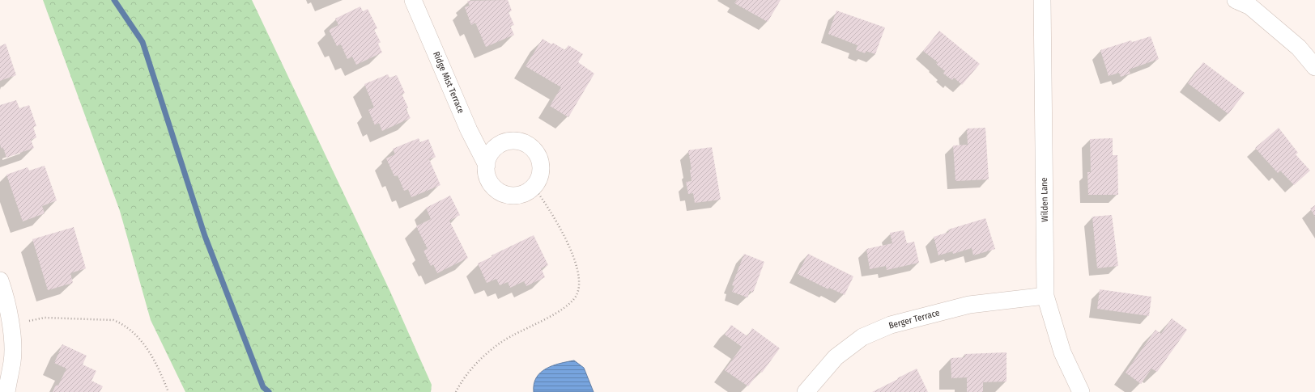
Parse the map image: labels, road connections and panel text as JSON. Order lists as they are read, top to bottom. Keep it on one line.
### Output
{"streets":{"street":["Ridge Mist Terrace","Wilden Lane","Berger Terrace"]},"crossings":[["Wilden Lane","Berger Terrace"]]}
